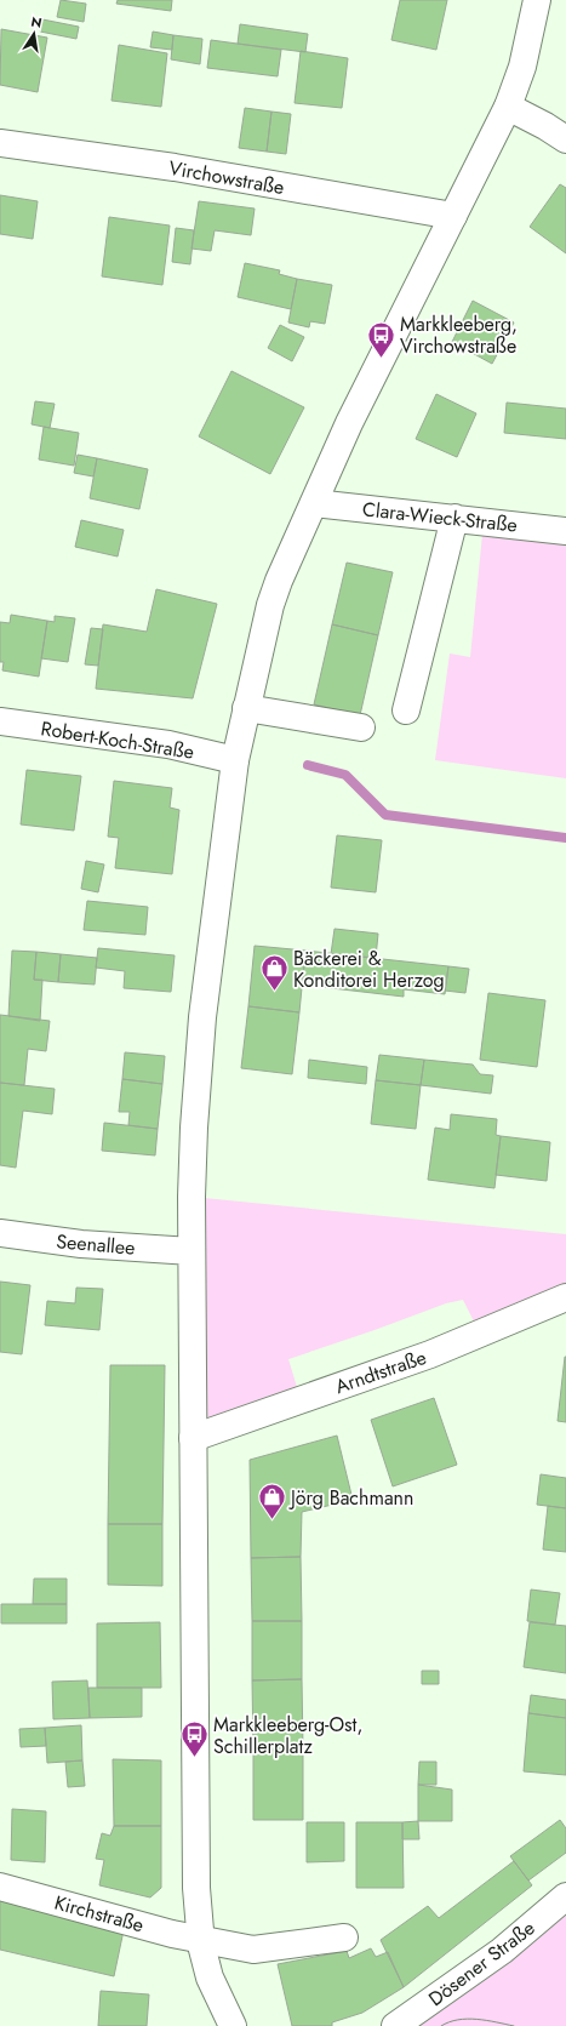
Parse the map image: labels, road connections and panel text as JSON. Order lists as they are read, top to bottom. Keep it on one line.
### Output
{"streets":{"main road":["Virchowstraße","Clara-Wieck-Straße","Robert-Koch-Straße","Seenallee","Arndtstraße","Kirchstraße","Dösener Straße"]},"places":{"bus stop":["Markkleeberg, Virchowstraße","Markkleeberg-Ost, Schillerplatz"],"shop":["Bäckerei & Konditorei Herzog","Jörg Bachmann"]},"north":"top"}
